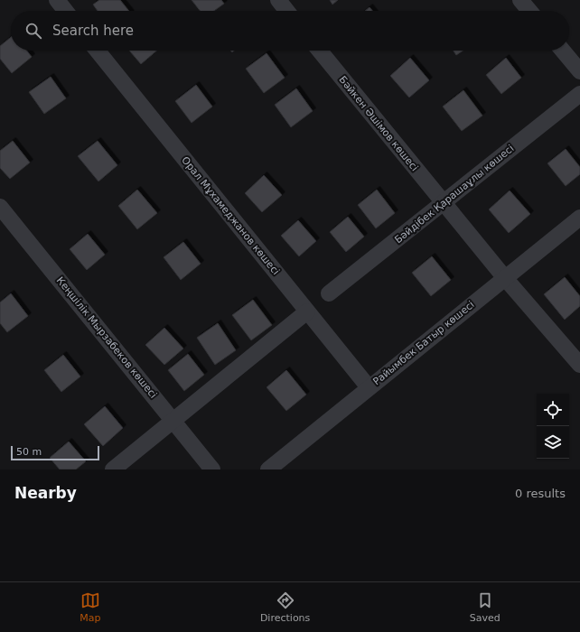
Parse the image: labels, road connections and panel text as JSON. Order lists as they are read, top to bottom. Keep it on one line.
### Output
{"streets":{"street":["Бәйкен Әшімов көшесі","Бәйдібек Қарашаұлы көшесі","Орал Мұхамеджанов көшесі","Кеңшілік Мырзабеков көшесі","Райымбек Батыр көшесі"]},"crossings":[["Бәйкен Әшімов көшесі","Бәйдібек Қарашаұлы көшесі"],["Бәйкен Әшімов көшесі","Райымбек Батыр көшесі"],["Орал Мұхамеджанов көшесі","Райымбек Батыр көшесі"]],"scale_bar":"50 m","page":{"search":"Search here","scale":"50 m","heading":["Nearby","0 results"],"nav":["Map","Directions","Saved"]}}
